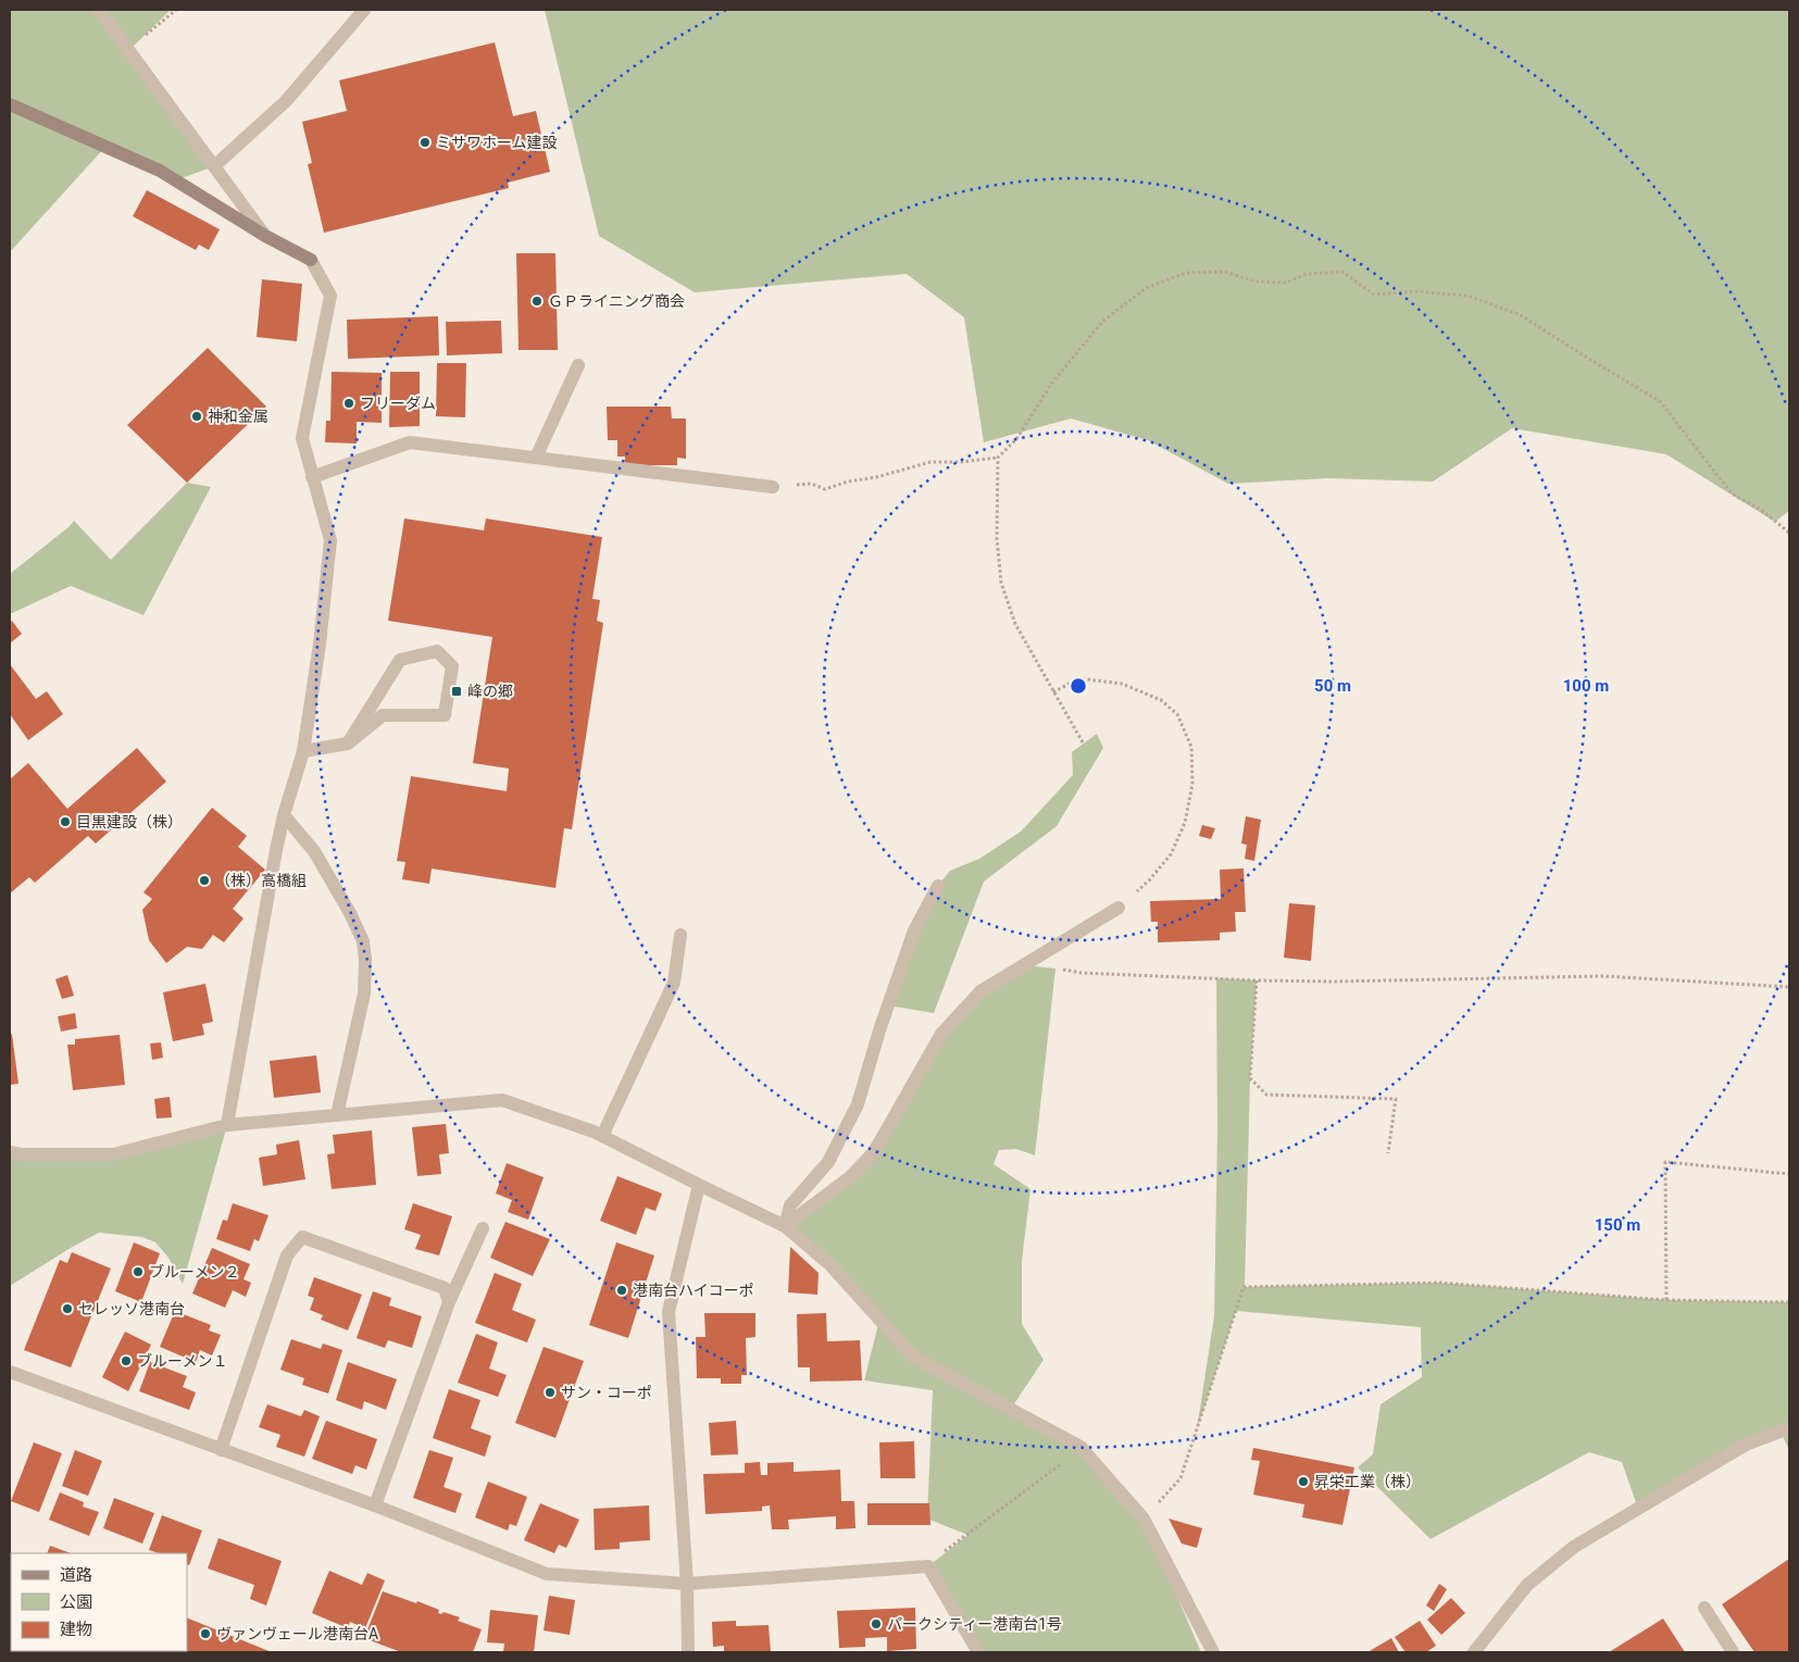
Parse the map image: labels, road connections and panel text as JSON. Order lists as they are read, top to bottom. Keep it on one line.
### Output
{"places":{"other":["ミサワホーム建設","ＧＰライニング商会","フリーダム","神和金属","目黒建設（株）","（株）高橋組","ブルーメン２","港南台ハイコーポ","セレッソ港南台","ブルーメン１","サン・コーポ","昇栄工業（株）","パークシティー港南台1号","ヴァンヴェール港南台A"],"transit":["峰の郷"]},"legend":["道路","公園","建物"],"rings":["50 m","100 m","150 m"]}
